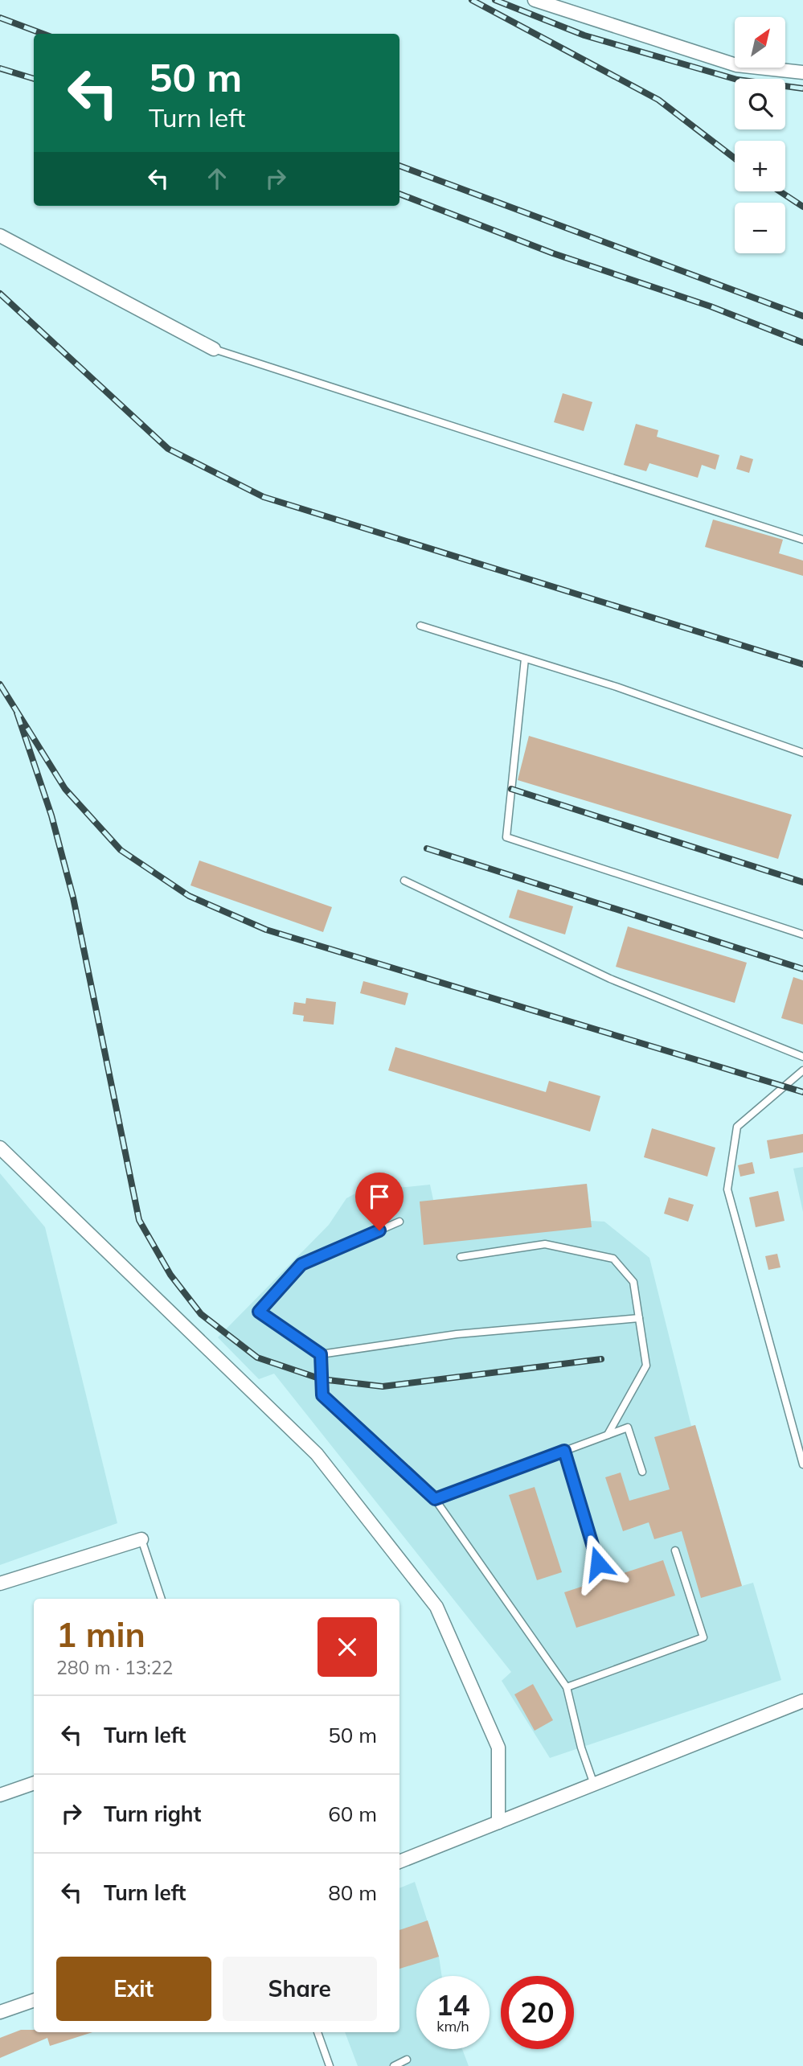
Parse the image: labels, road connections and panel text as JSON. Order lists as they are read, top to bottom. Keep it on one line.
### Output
{"north":"top right","page":{"map_buttons":["+","−"],"turn":["50 m","Turn left"],"heading":["1 min","280 m · 13:22"],"list":[{"name":"Turn left","value":"50 m"},{"name":"Turn right","value":"60 m"},{"name":"Turn left","value":"80 m"}],"buttons":["Exit","Share"],"speed":"14 km/h","limit":"20"}}
